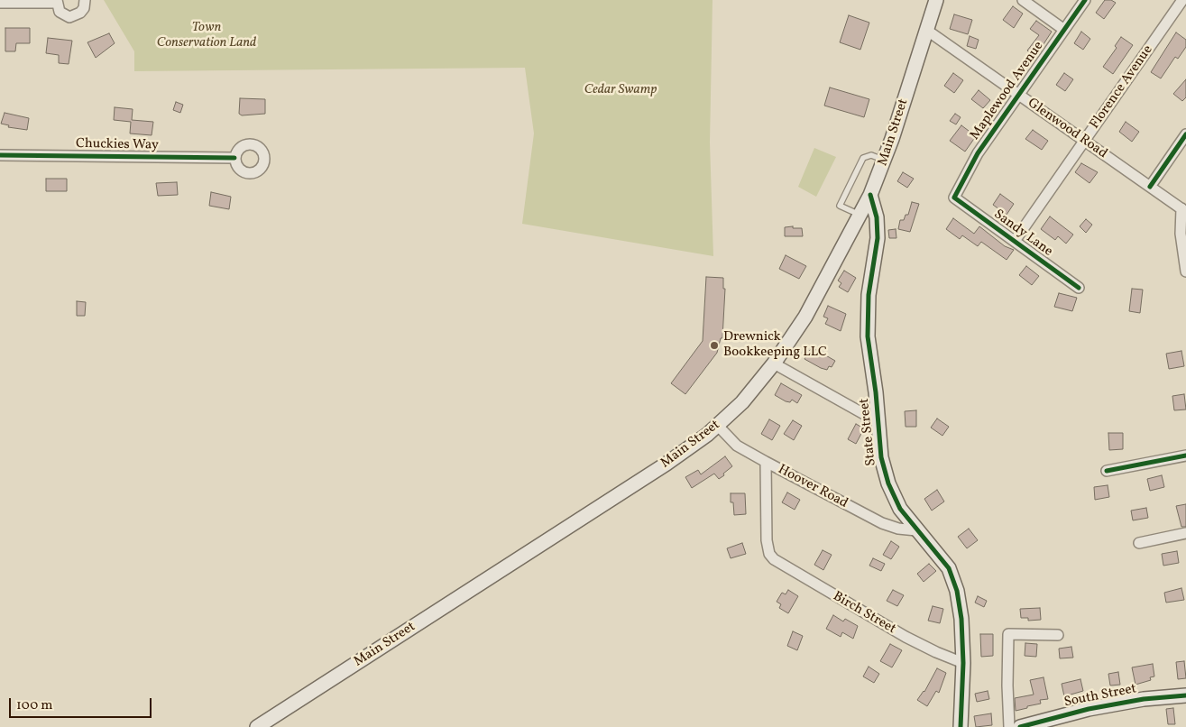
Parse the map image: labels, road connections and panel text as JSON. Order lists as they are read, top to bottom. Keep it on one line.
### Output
{"streets":{"main road":["Main Street","State Street","South Street"],"street":["Florence Avenue","Maplewood Avenue","Glenwood Road","Chuckies Way","Sandy Lane","Hoover Road","Birch Street"]},"crossings":[["Florence Avenue","Glenwood Road"],["Florence Avenue","Sandy Lane"],["Maplewood Avenue","Glenwood Road"],["Maplewood Avenue","Sandy Lane"],["Glenwood Road","Main Street"],["Main Street","State Street"],["Main Street","Hoover Road"],["State Street","Hoover Road"],["State Street","Birch Street"],["Hoover Road","Birch Street"]],"parks":["Town Conservation Land","Cedar Swamp"],"places":["Drewnick Bookkeeping LLC"],"scale_bar":"100 m"}
